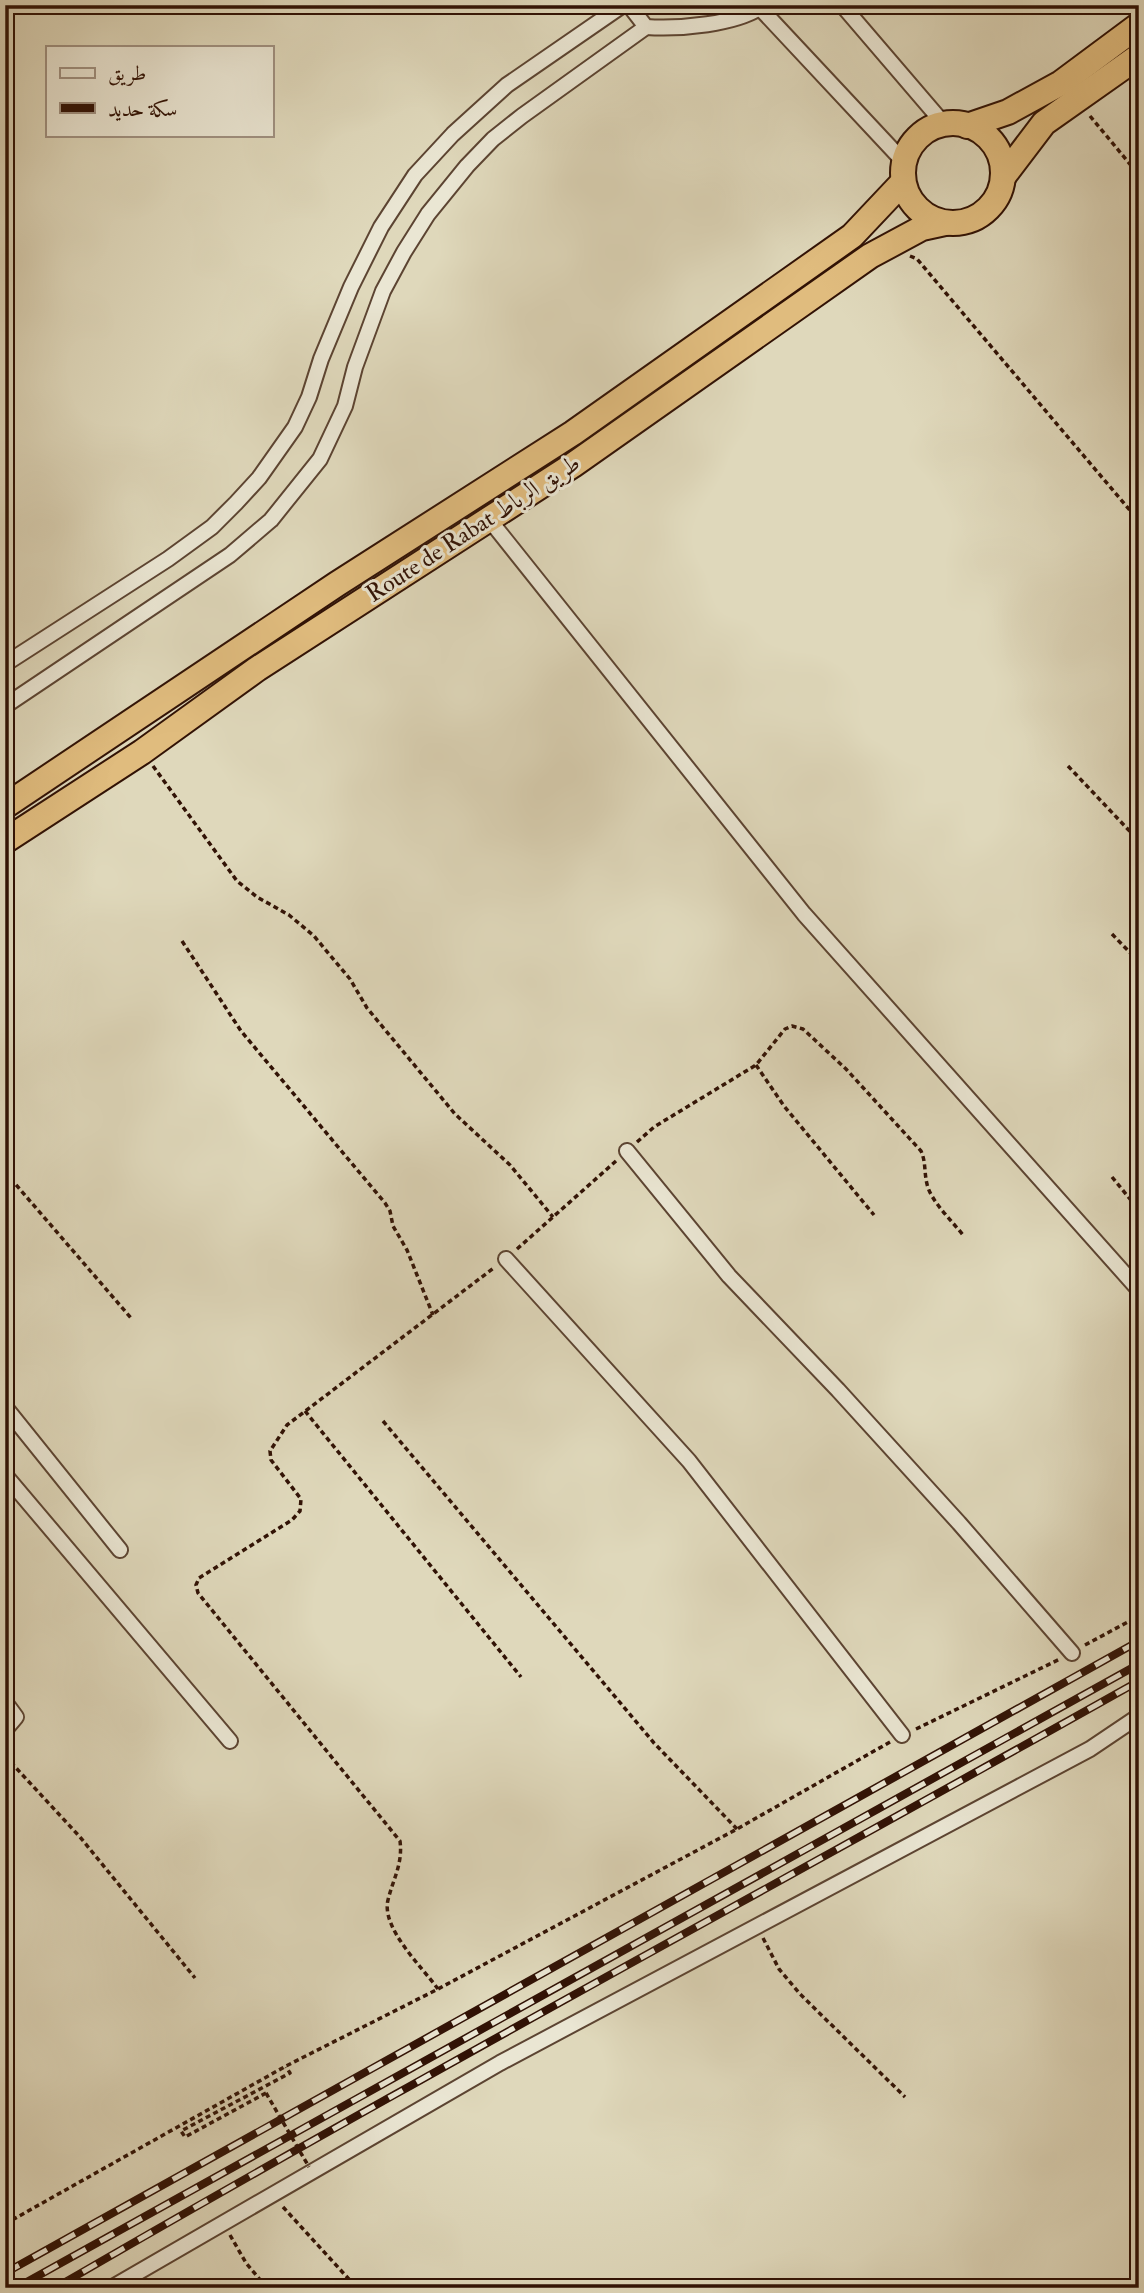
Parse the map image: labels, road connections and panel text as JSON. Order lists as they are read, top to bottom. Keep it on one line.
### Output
{"streets":{"highway":["Route de Rabat طريق الرباط"]},"legend":["طريق","سكة حديد"]}
